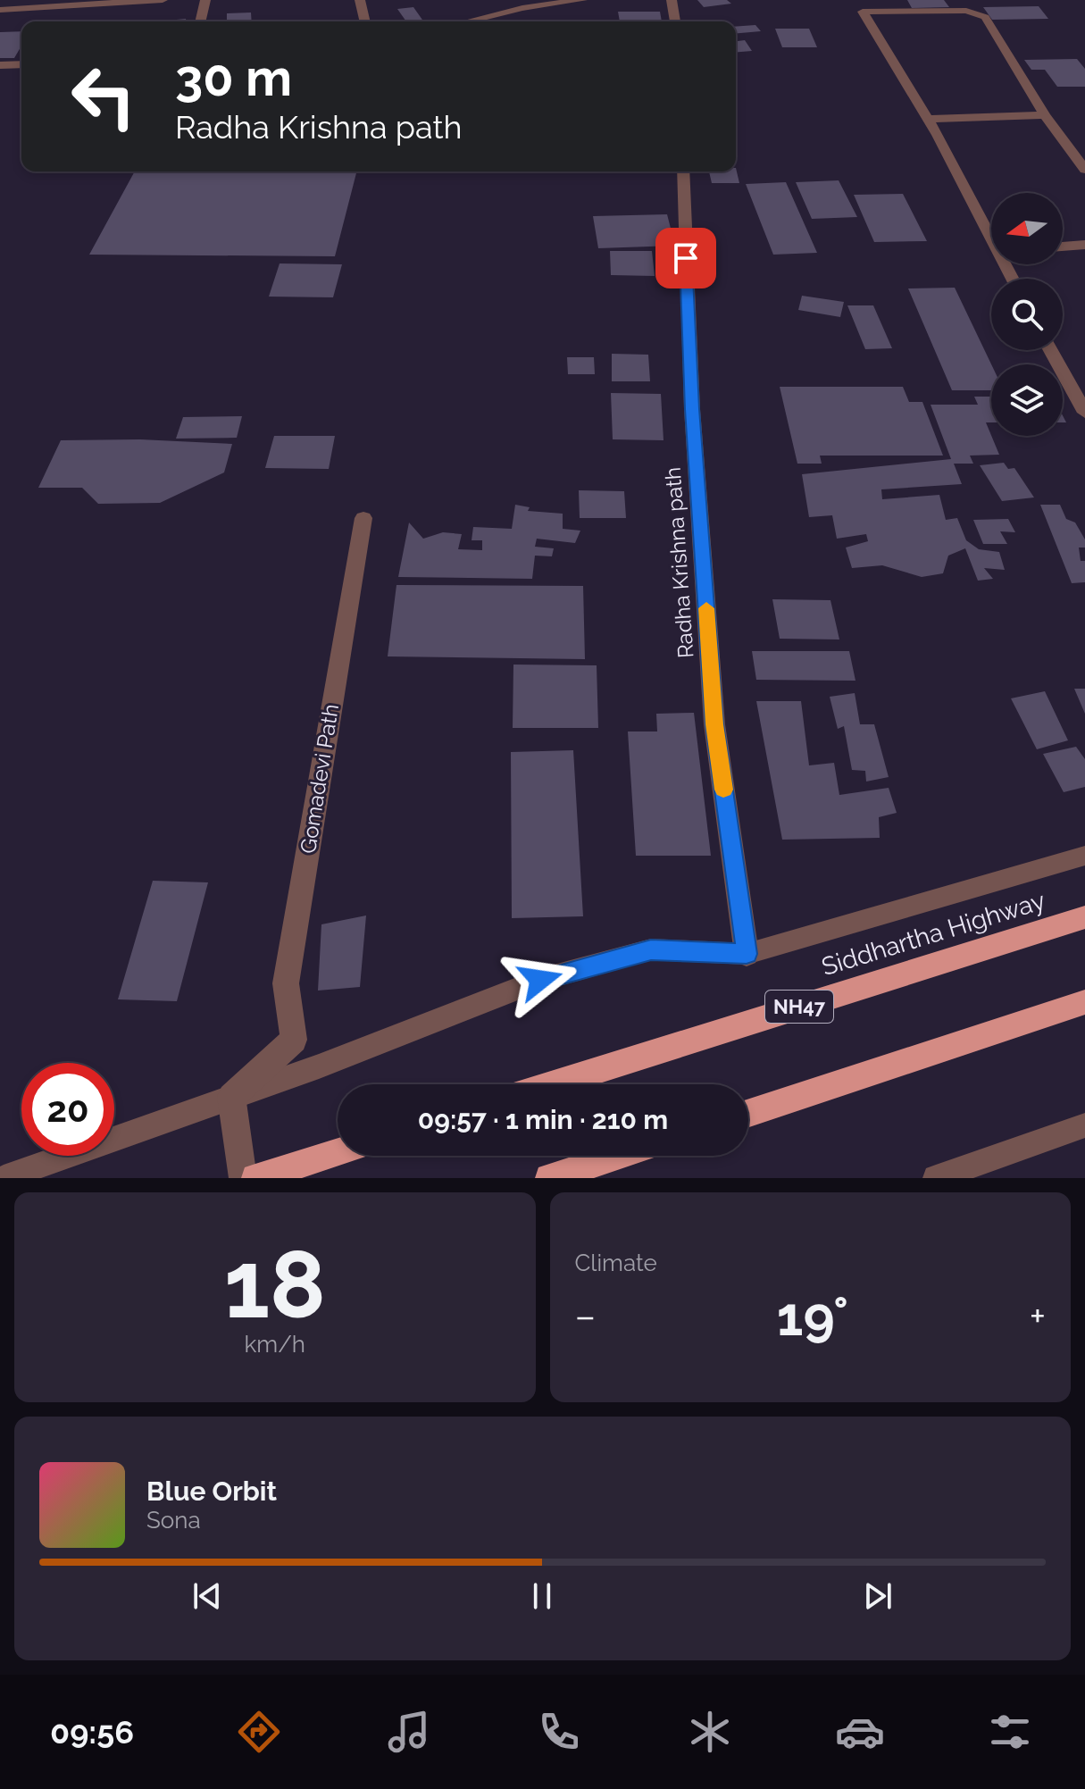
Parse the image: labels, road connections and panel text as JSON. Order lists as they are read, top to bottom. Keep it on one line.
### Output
{"streets":{"highway":["Siddhartha Highway","NH47"],"street":["Radha Krishna path","Gomadevi Path"]},"north":"left","page":{"turn":["30 m","Radha Krishna path"],"limit":"20","trip":"09:57 · 1 min · 210 m","tile":[["18","km/h"],"Climate"],"heat":["−","19°","+"],"song":["Blue Orbit","Sona"],"tabs":"09:56"}}
